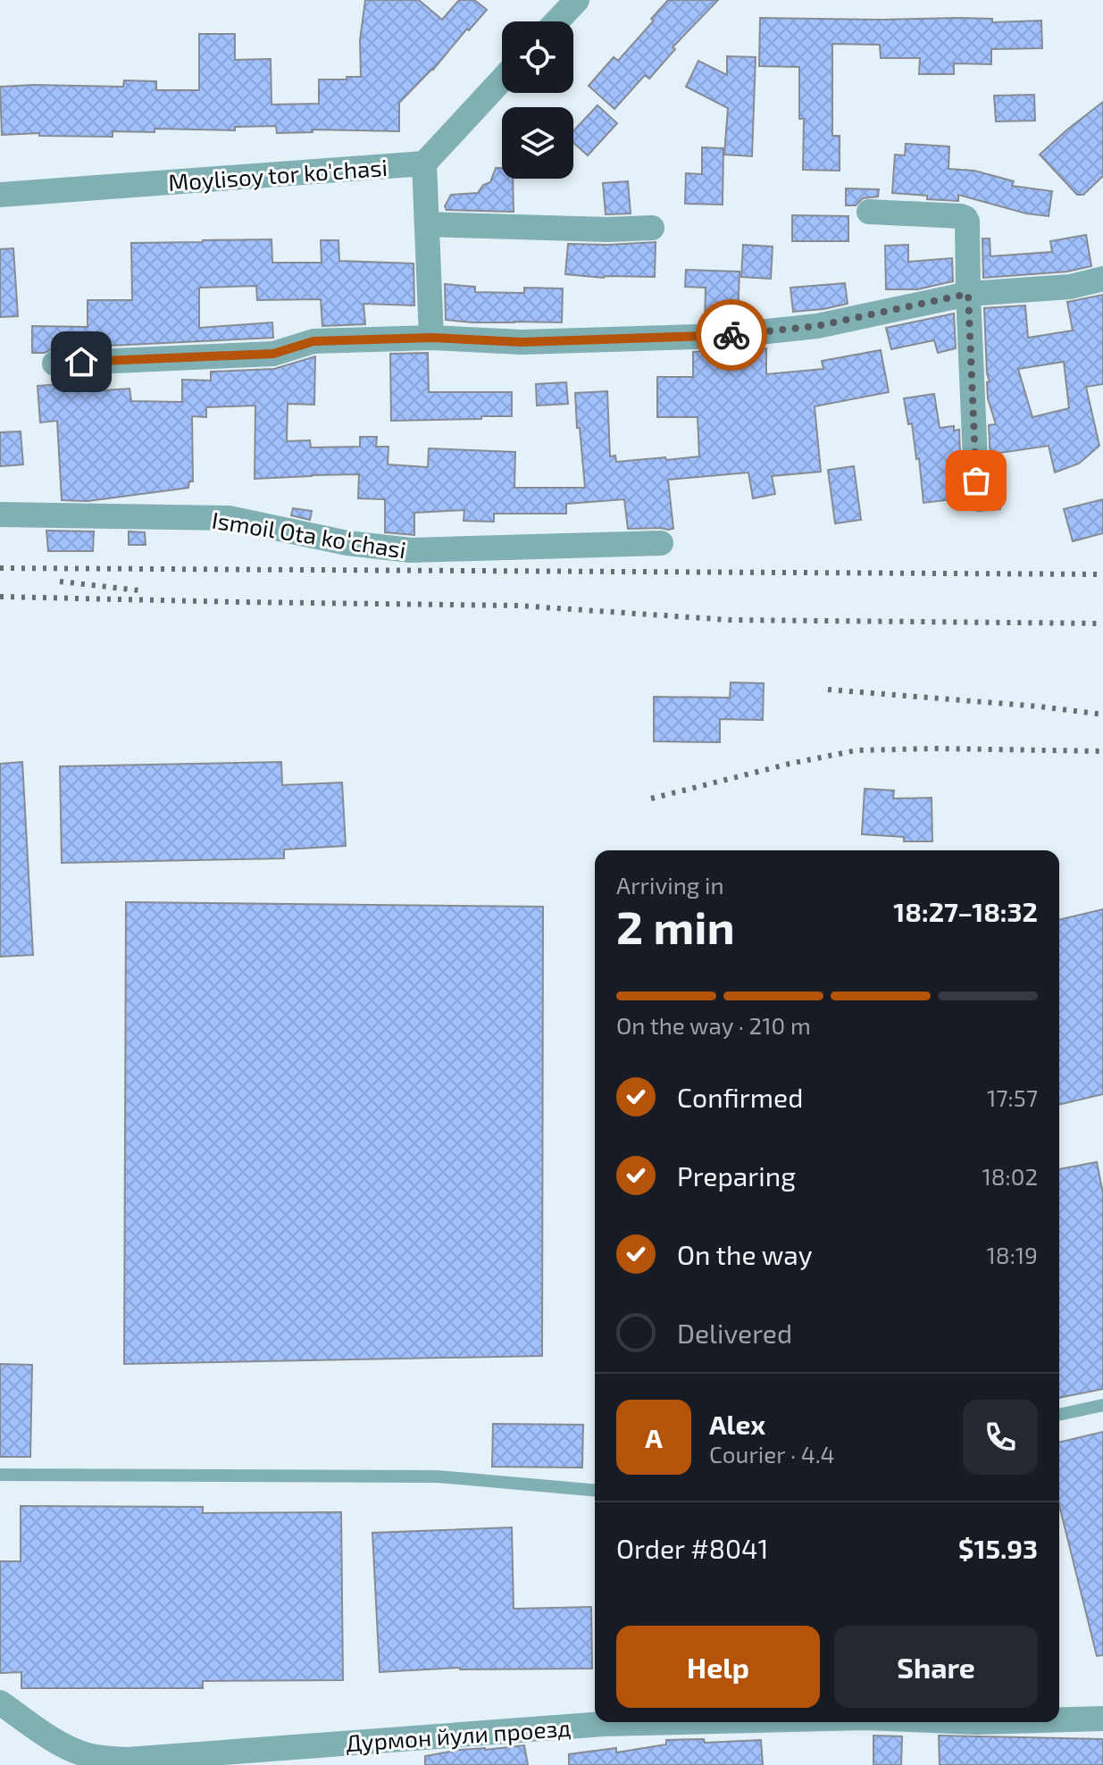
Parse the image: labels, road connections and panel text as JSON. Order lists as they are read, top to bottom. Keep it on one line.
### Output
{"streets":{"street":["Moylisoy tor ko'chasi","Ismoil Ota koʻchasi","Дурмон йули проезд"]},"page":{"heading":["2 min","Arriving in","18:27–18:32"],"panel":["Alex","Courier · 4.4","Order #8041","$15.93"],"bar":"On the way · 210 m","list":[["Confirmed","17:57"],["Preparing","18:02"],["On the way","18:19"],"Delivered"],"round":"A","buttons":["Help","Share"]}}
